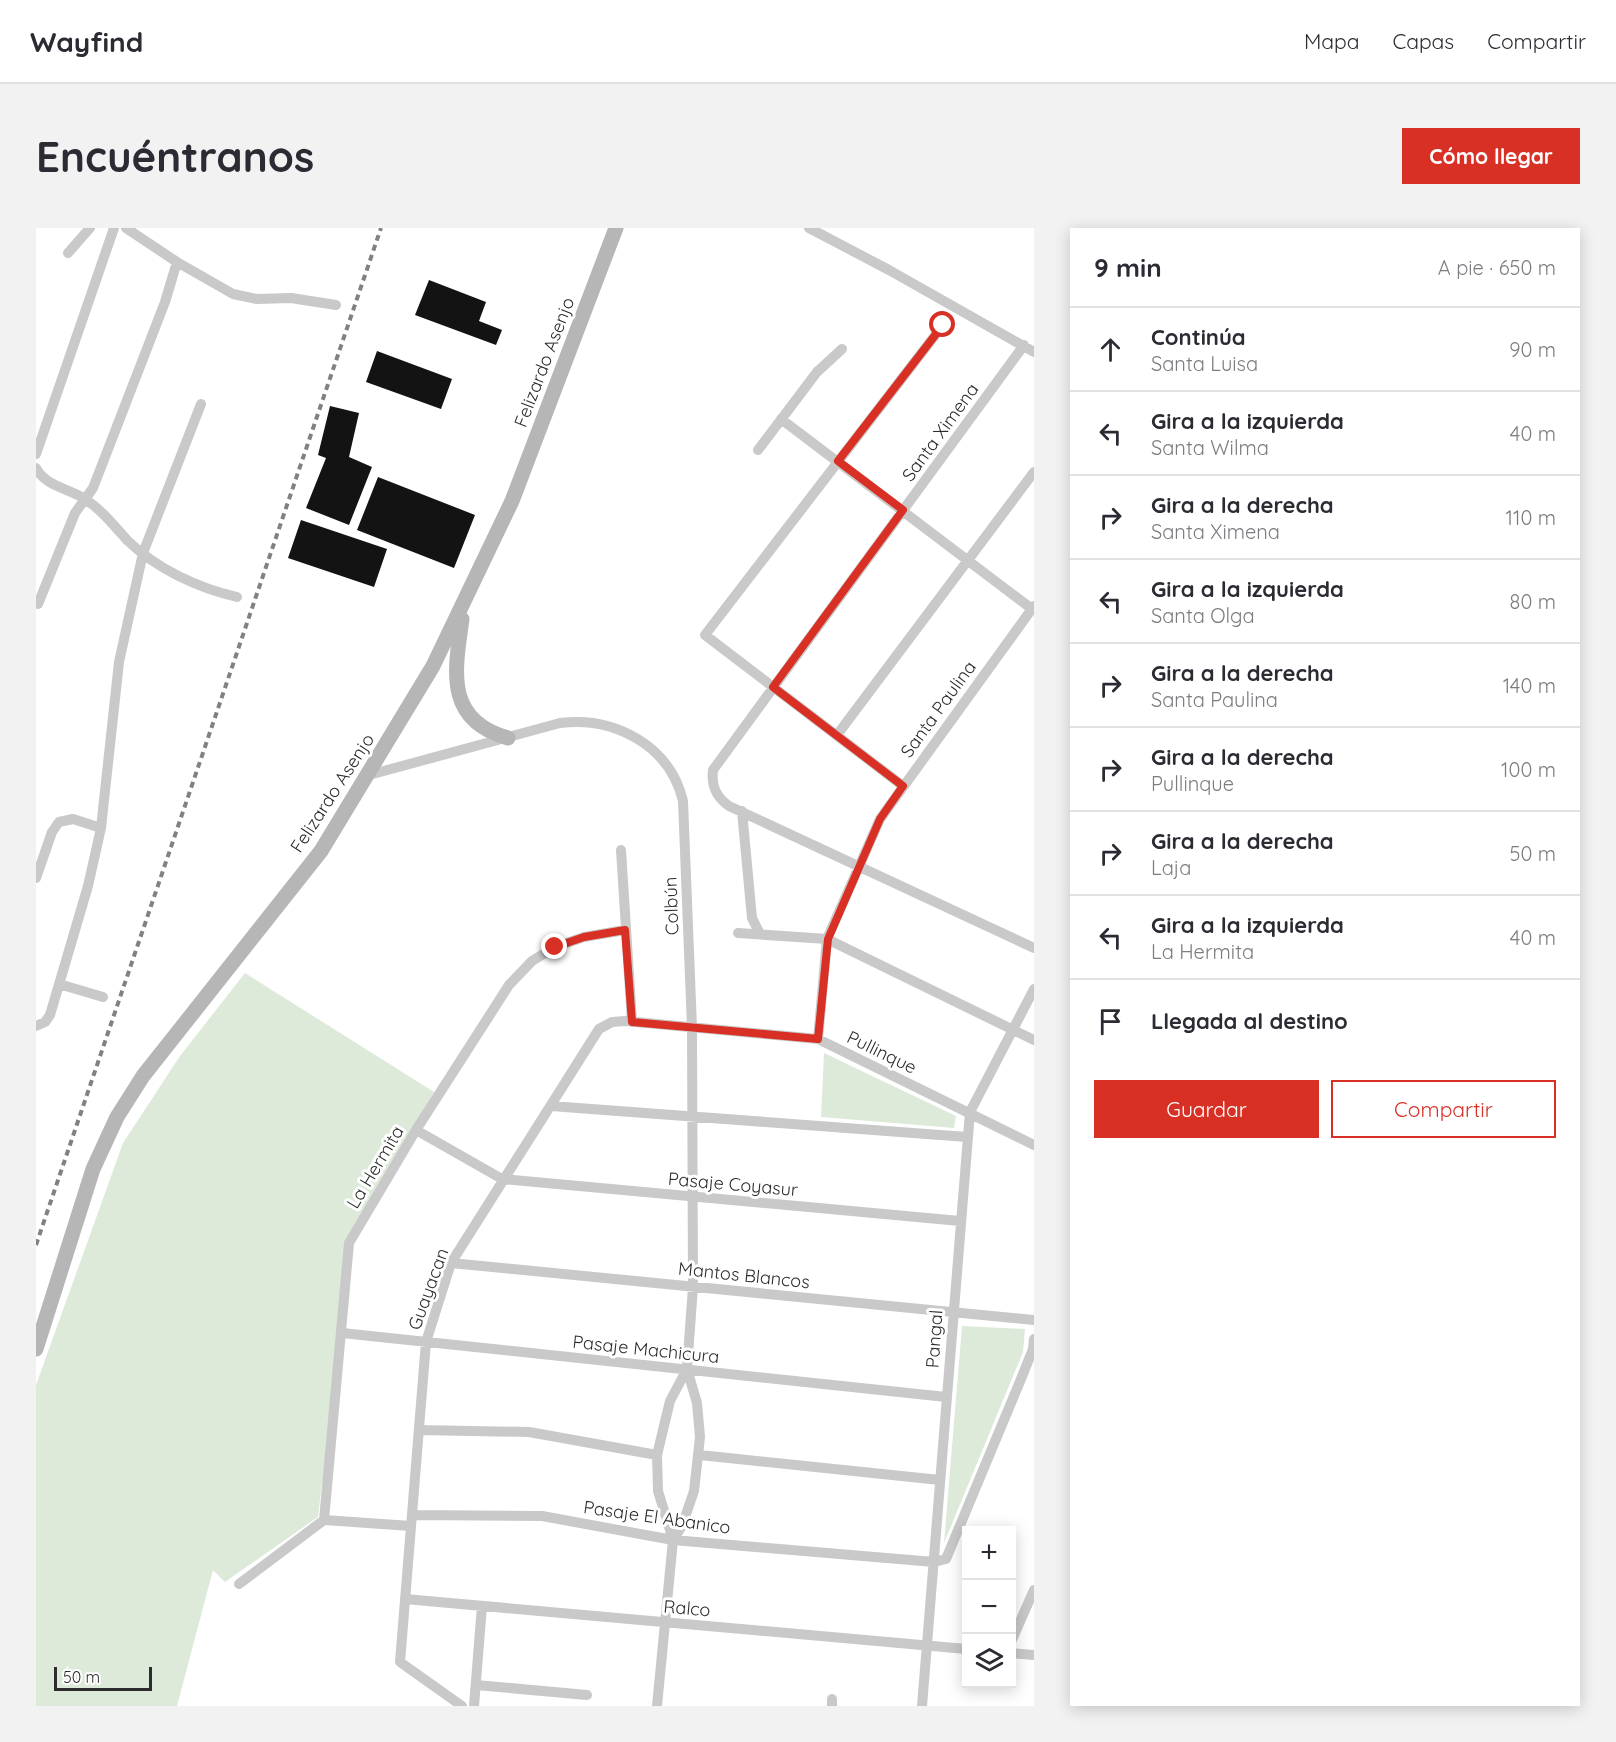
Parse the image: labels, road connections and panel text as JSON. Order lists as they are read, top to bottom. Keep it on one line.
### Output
{"streets":{"street":["Felizardo Asenjo","Santa Ximena","Santa Paulina","Colbún","Pullinque","La Hermita","Pasaje Coyasur","Mantos Blancos","Guayacan","Pangal","Pasaje Machicura","Pasaje El Abanico","Ralco"]},"crossings":[["Felizardo Asenjo","Colbún"],["Santa Paulina","Pullinque"],["Colbún","Pullinque"],["Colbún","Pasaje Coyasur"],["Colbún","Mantos Blancos"],["Colbún","Pasaje Machicura"],["Colbún","Pasaje El Abanico"],["Colbún","Ralco"],["Pullinque","Guayacan"],["Pullinque","Pangal"],["La Hermita","Pasaje Machicura"],["Pasaje Coyasur","Guayacan"],["Pasaje Coyasur","Pangal"],["Mantos Blancos","Guayacan"],["Mantos Blancos","Pangal"],["Guayacan","Pasaje Machicura"],["Guayacan","Pasaje El Abanico"],["Guayacan","Ralco"],["Pangal","Pasaje Machicura"],["Pangal","Pasaje El Abanico"],["Pangal","Ralco"]],"scale_bar":"50 m","page":{"header":"Wayfind","nav":["Mapa","Capas","Compartir"],"buttons":["Cómo llegar",["Guardar","Compartir"]],"title":"Encuéntranos","heading":["9 min","A pie · 650 m"],"list":[["Continúa","Santa Luisa","90 m"],["Gira a la izquierda","Santa Wilma","40 m"],["Gira a la derecha","Santa Ximena","110 m"],["Gira a la izquierda","Santa Olga","80 m"],["Gira a la derecha","Santa Paulina","140 m"],["Gira a la derecha","Pullinque","100 m"],["Gira a la derecha","Laja","50 m"],["Gira a la izquierda","La Hermita","40 m"],"Llegada al destino"],"map_buttons":["+","−"],"scale":"50 m"}}
